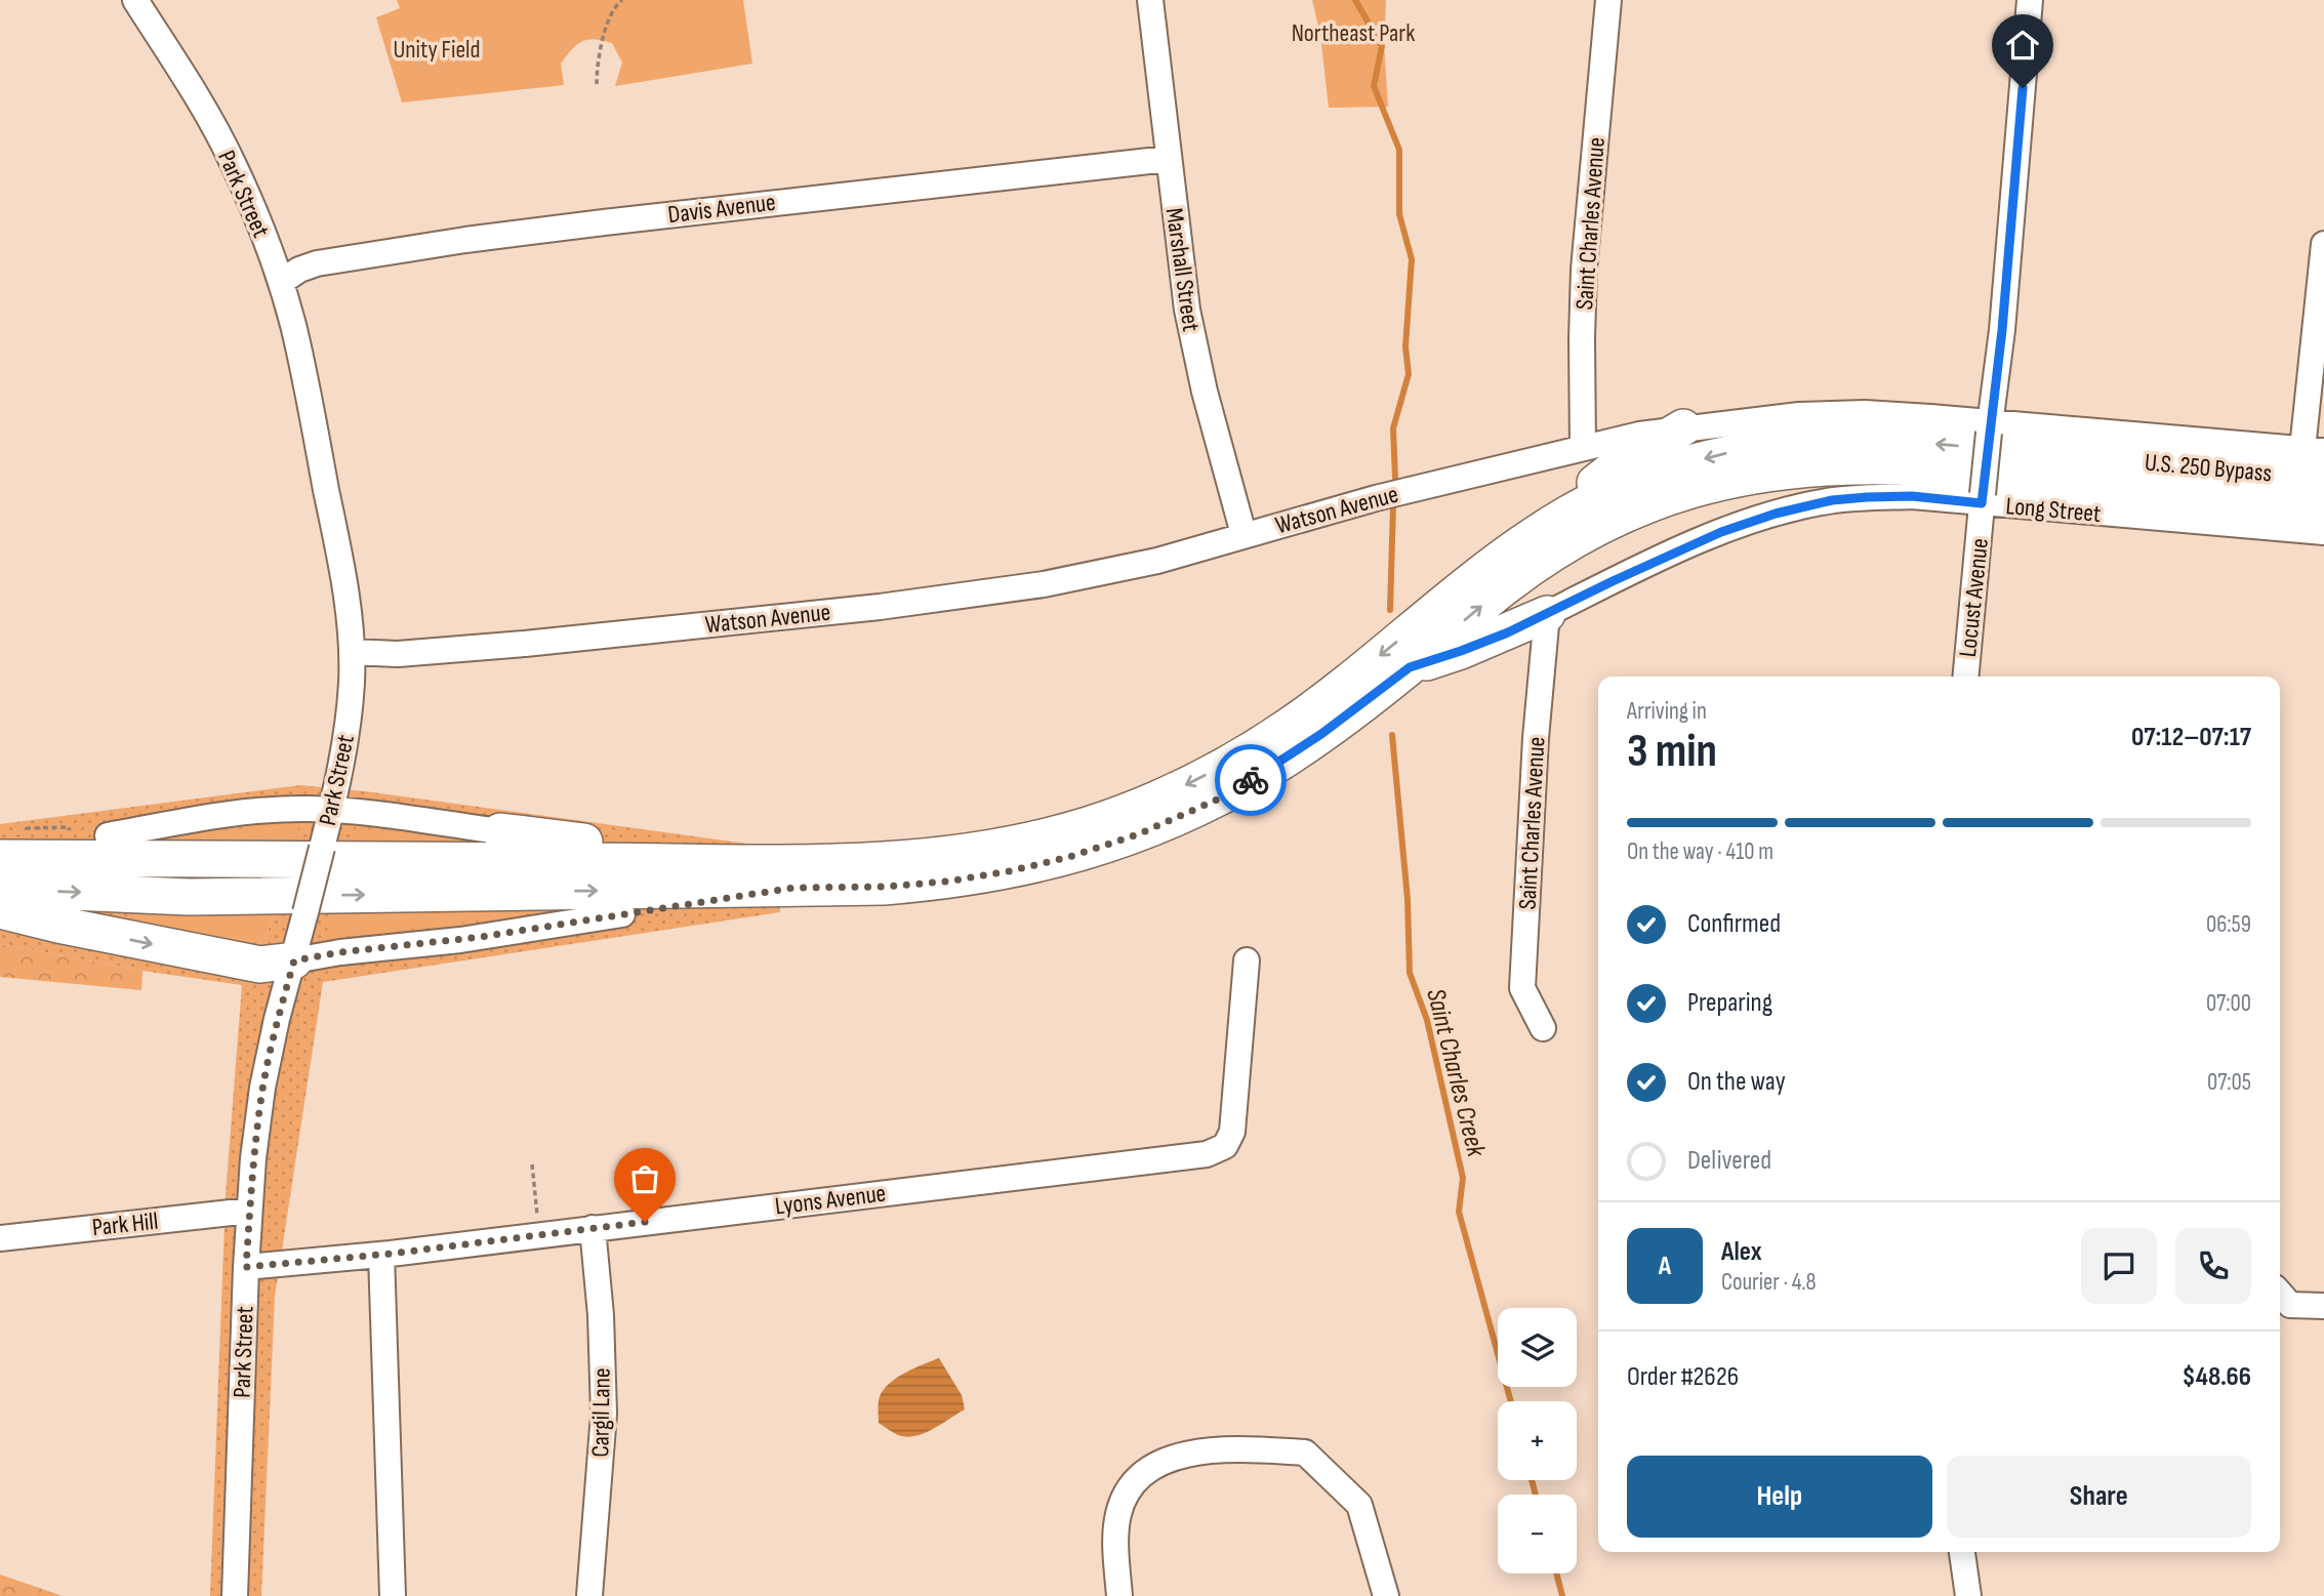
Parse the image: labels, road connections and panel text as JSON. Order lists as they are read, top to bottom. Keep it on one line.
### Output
{"streets":{"highway":["U.S. 250 Bypass"],"street":["Park Street","Davis Avenue","Saint Charles Avenue","Marshall Street","Watson Avenue","Long Street","Locust Avenue","Lyons Avenue","Park Hill","Cargil Lane"]},"crossings":[["Park Street","Davis Avenue"],["Park Street","Watson Avenue"],["Park Street","Lyons Avenue"],["Park Street","Park Hill"],["Davis Avenue","Marshall Street"],["Saint Charles Avenue","Watson Avenue"],["Saint Charles Avenue","Long Street"],["Marshall Street","Watson Avenue"],["Watson Avenue","Locust Avenue"],["Long Street","Locust Avenue"],["Lyons Avenue","Cargil Lane"]],"water":["Saint Charles Creek"],"parks":["Northeast Park","Unity Field"],"page":{"heading":["3 min","Arriving in","07:12–07:17"],"panel":["Alex","Courier · 4.8","Order #2626","$48.66"],"bar":"On the way · 410 m","list":[["Confirmed","06:59"],["Preparing","07:00"],["On the way","07:05"],"Delivered"],"round":"A","map_buttons":["+","−"],"buttons":["Help","Share"]}}
